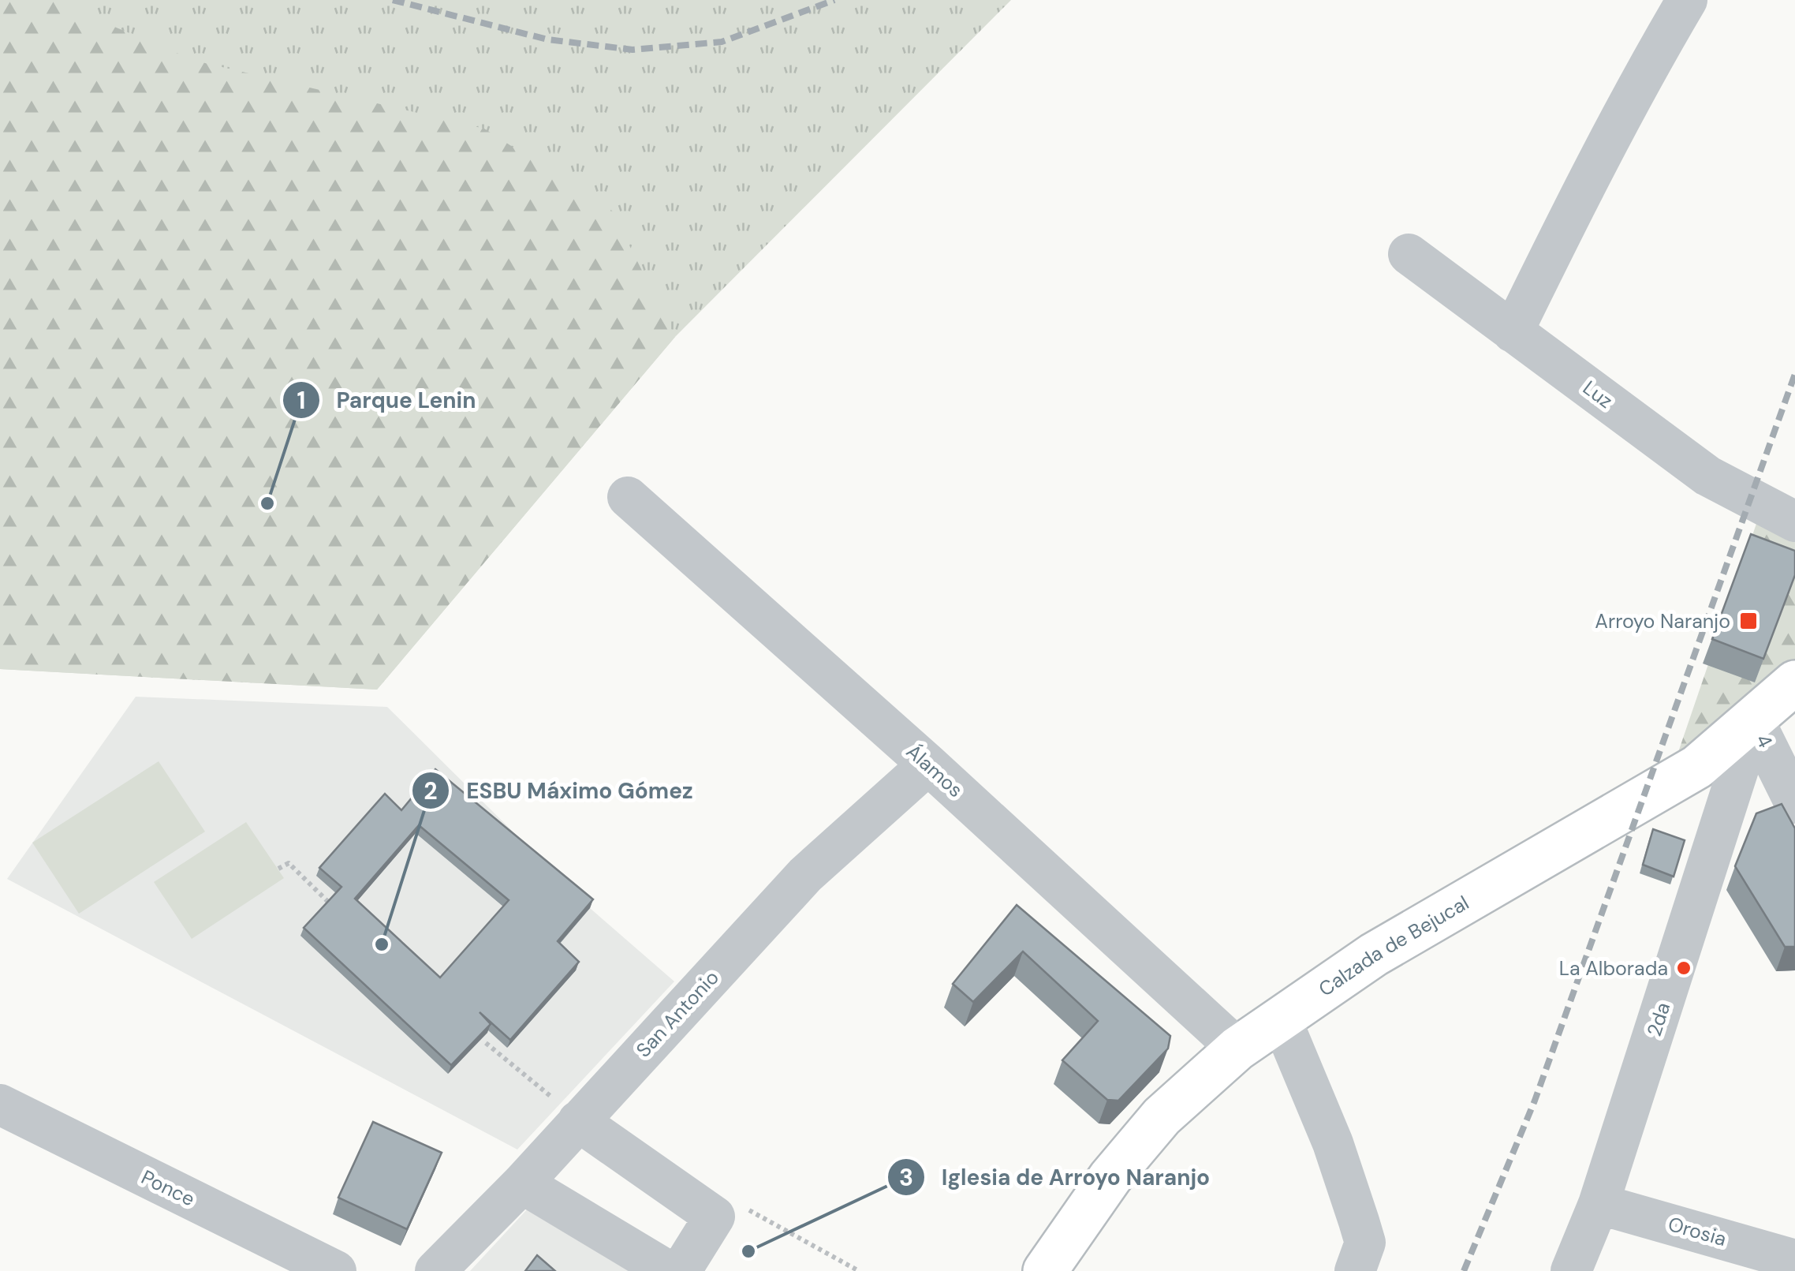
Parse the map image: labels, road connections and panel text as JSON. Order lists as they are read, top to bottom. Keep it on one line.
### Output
{"streets":{"main road":["Calzada de Bejucal"],"street":["Luz","4","Álamos","San Antonio","2da","Ponce","Orosia"]},"crossings":[["4","Calzada de Bejucal"],["4","2da"],["Álamos","Calzada de Bejucal"],["Álamos","San Antonio"],["Calzada de Bejucal","2da"],["2da","Orosia"]],"places":{"other":["Parque Lenin","ESBU Máximo Gómez","La Alborada","Iglesia de Arroyo Naranjo"],"transit":["Arroyo Naranjo"]}}
